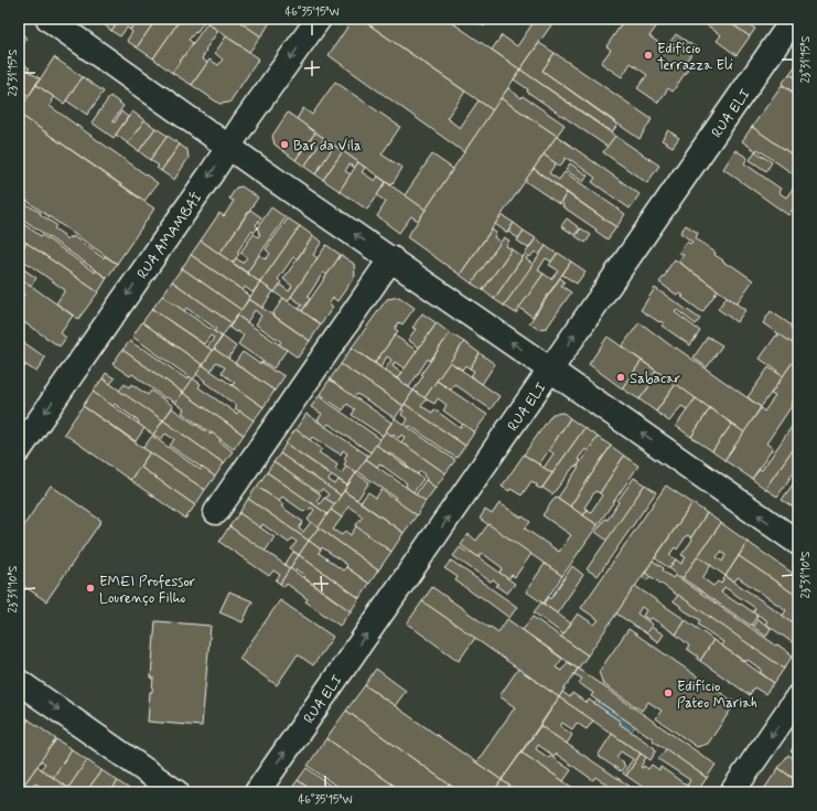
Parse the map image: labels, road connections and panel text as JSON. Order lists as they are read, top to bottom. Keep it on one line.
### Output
{"streets":{"street":["RUA ELI","RUA AMAMBAÍ"]},"places":["Edifício Terrazza Eli","Bar da Vila","Sabacar","EMEI Professor Lourenço Filho","Edifício Pateo Mariah"],"coordinates":["46°35'15\"W","23°31'15\"S","23°31'10\"S"]}
